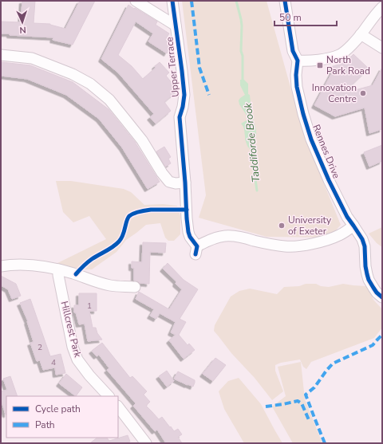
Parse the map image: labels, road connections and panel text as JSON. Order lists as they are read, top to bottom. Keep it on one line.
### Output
{"streets":{"street":["Upper Terrace","Rennes Drive","Hillcrest Park"]},"crossings":[["Upper Terrace","Rennes Drive"]],"water":["Taddiforde Brook"],"places":{"transit":["North Park Road"],"other":["Innovation Centre","University of Exeter"]},"house_numbers":["1","2","4"],"legend":["Cycle path","Path"],"scale_bar":"50 m","north":"bottom"}
